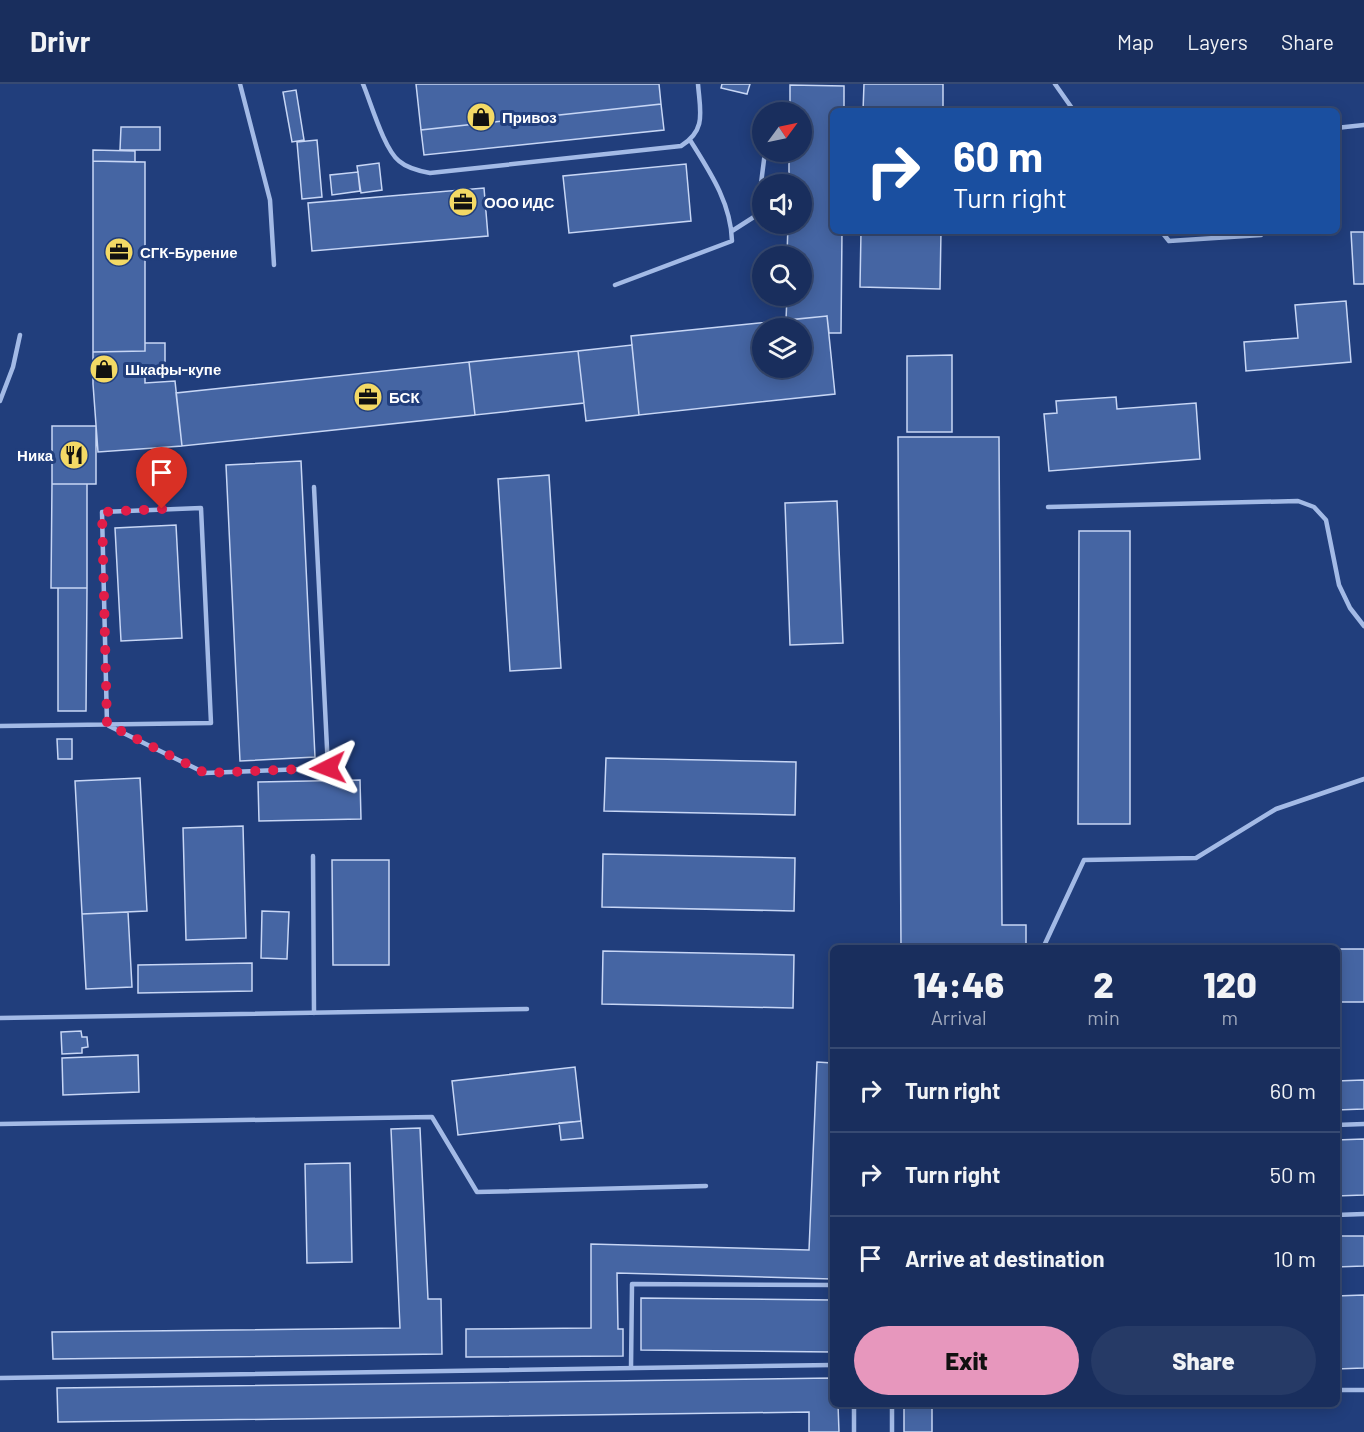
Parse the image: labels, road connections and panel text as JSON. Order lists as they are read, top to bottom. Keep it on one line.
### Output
{"places":{"shop":["Привоз","Шкафы-купе"],"office":["ООО ИДС","СГК-Бурение","БСК"],"restaurant":["Ника"]},"north":"top right","page":{"header":"Drivr","nav":["Map","Layers","Share"],"turn":["60 m","Turn right"],"eta":["14:46","Arrival","2","min","120","m"],"list":[{"name":"Turn right","value":"60 m"},{"name":"Turn right","value":"50 m"},{"name":"Arrive at destination","value":"10 m"}],"buttons":["Exit","Share"]}}
